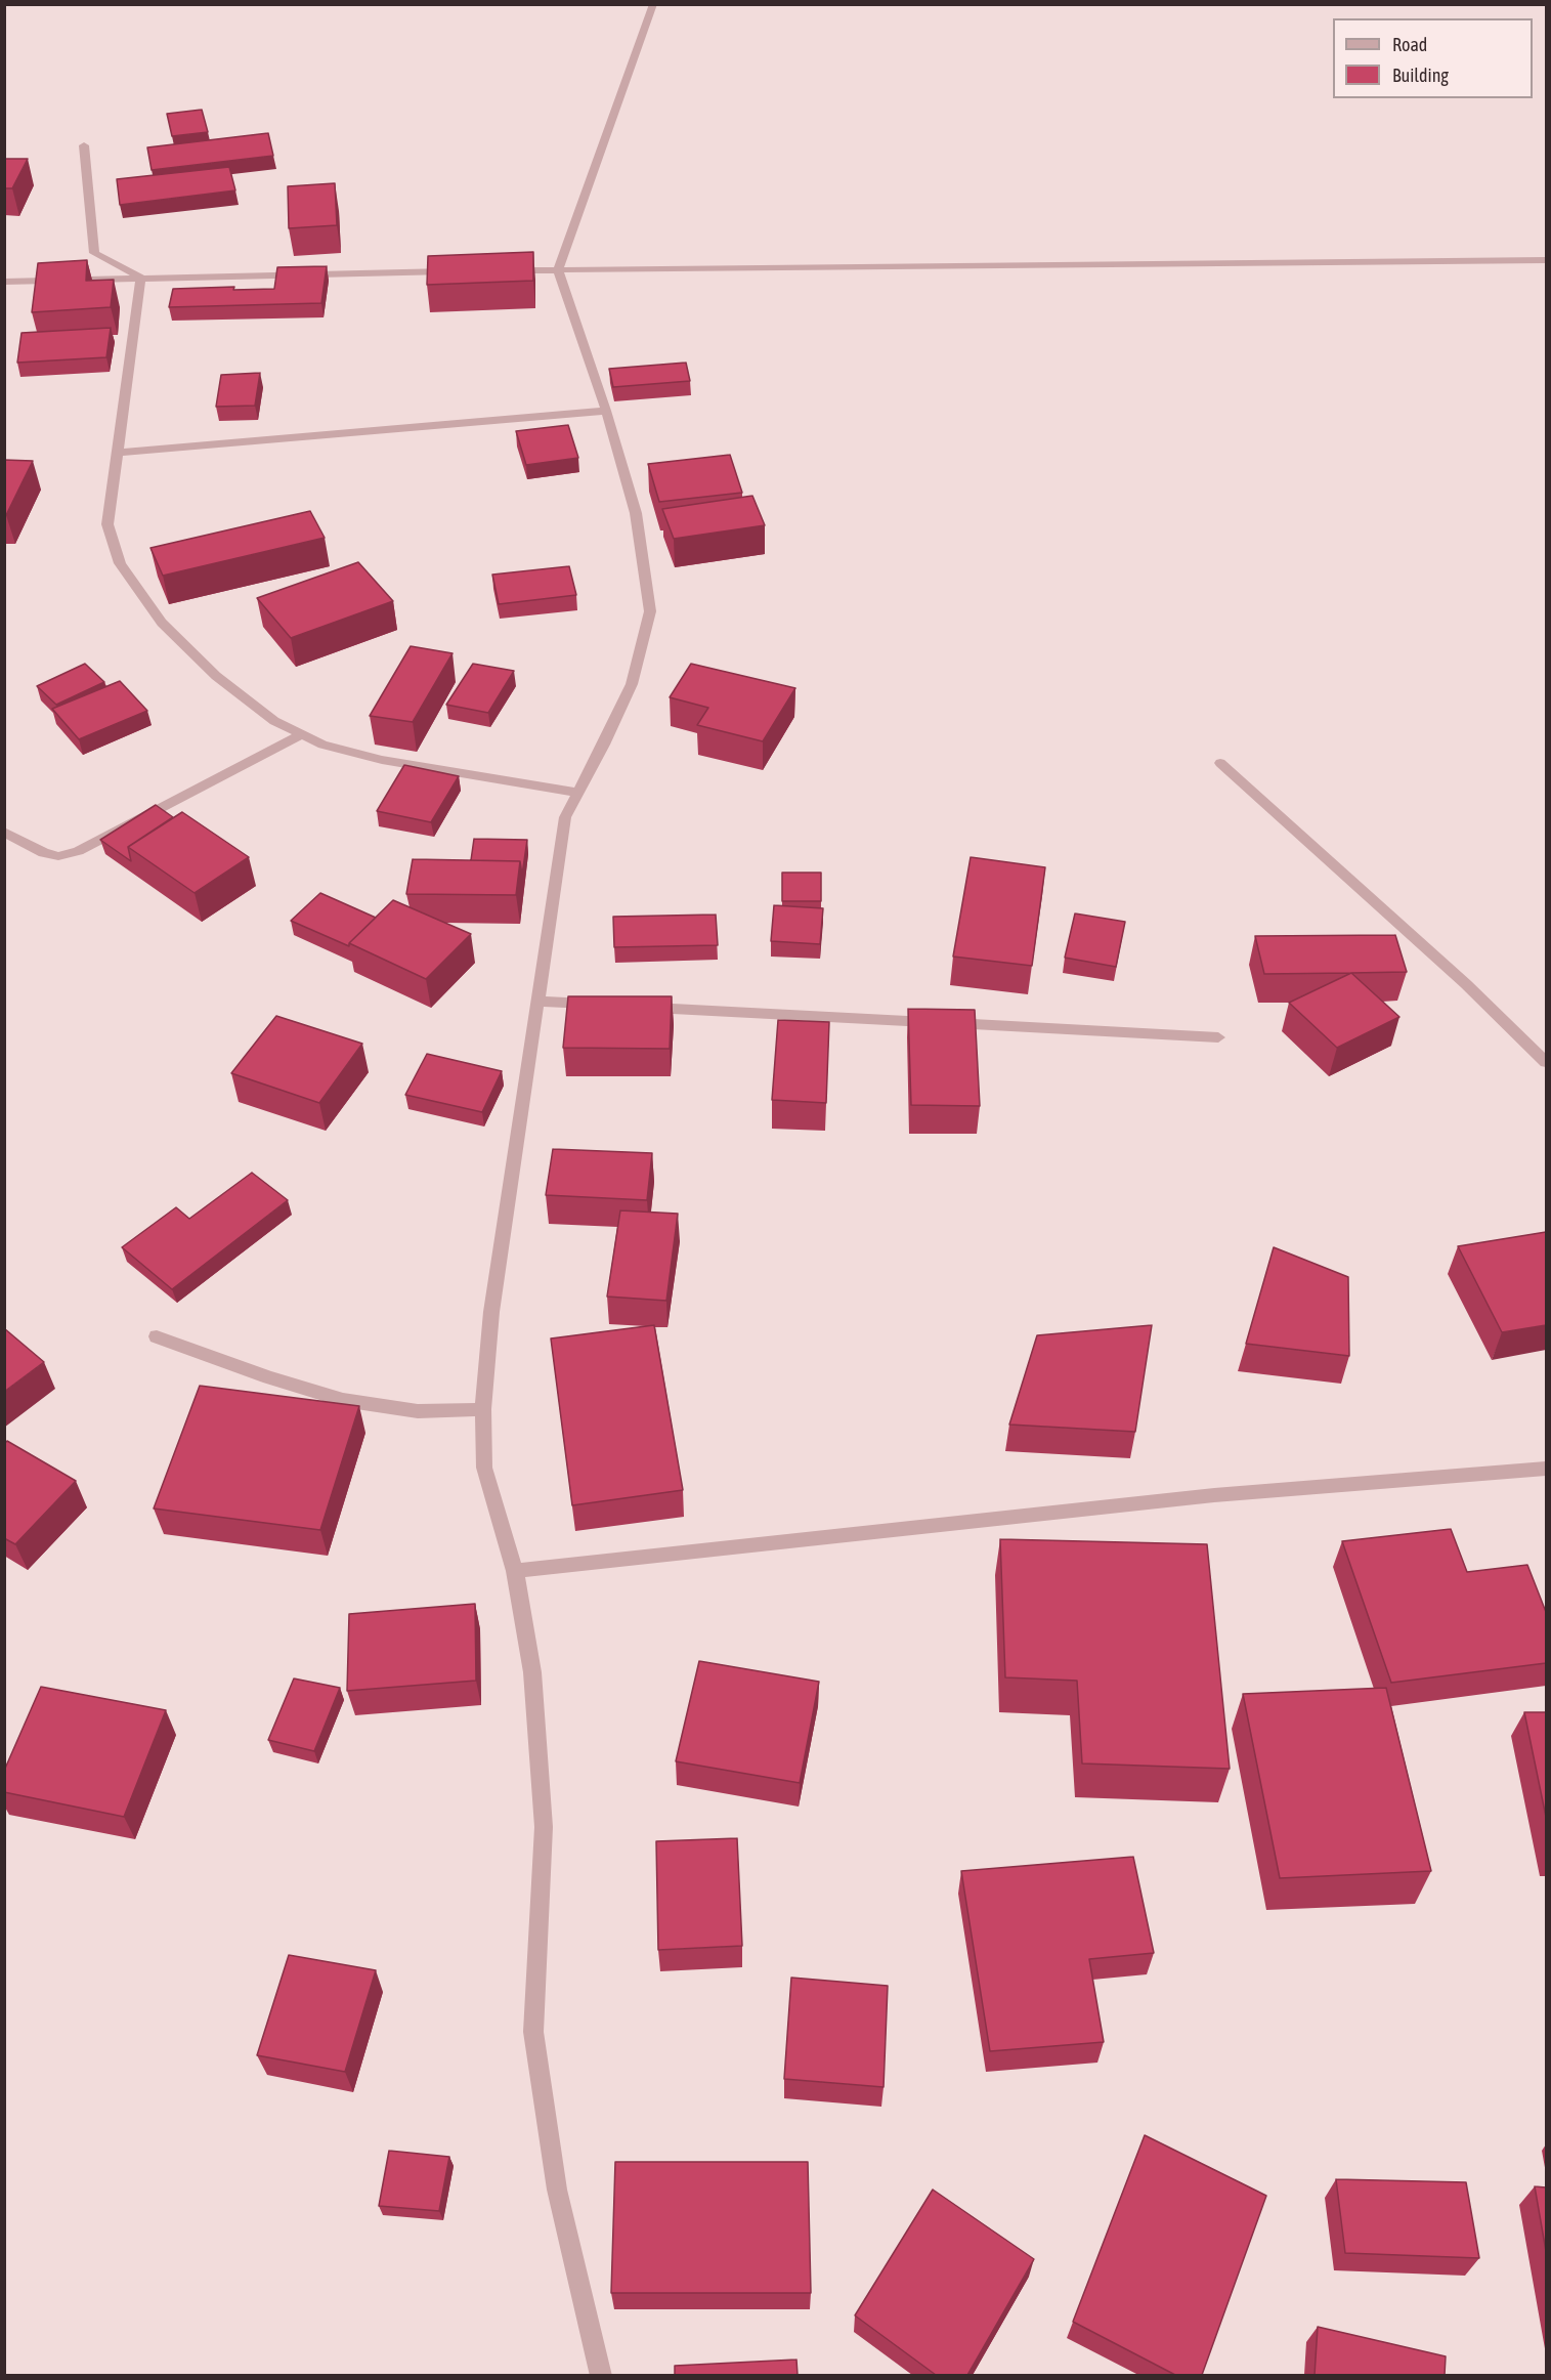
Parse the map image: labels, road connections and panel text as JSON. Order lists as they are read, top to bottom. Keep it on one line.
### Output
{"legend":["Road","Building"]}
